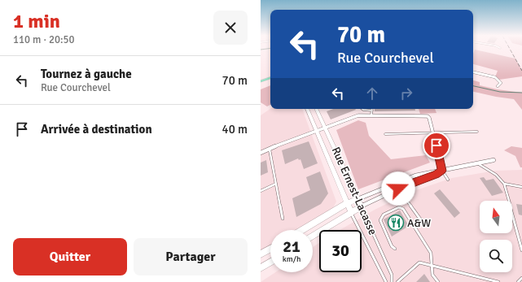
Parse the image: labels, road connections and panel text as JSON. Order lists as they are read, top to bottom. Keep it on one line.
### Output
{"streets":{"street":["Rue Ernest-Lacasse"]},"places":{"restaurant":["A&W"]},"north":"top","page":{"heading":["1 min","110 m · 20:50"],"turn":["70 m","Rue Courchevel"],"list":[{"name":"Tournez à gauche","note":"Rue Courchevel","value":"70 m"},{"name":"Arrivée à destination","value":"40 m"}],"speed":"21 km/h","limit":"30","buttons":["Quitter","Partager"]}}
